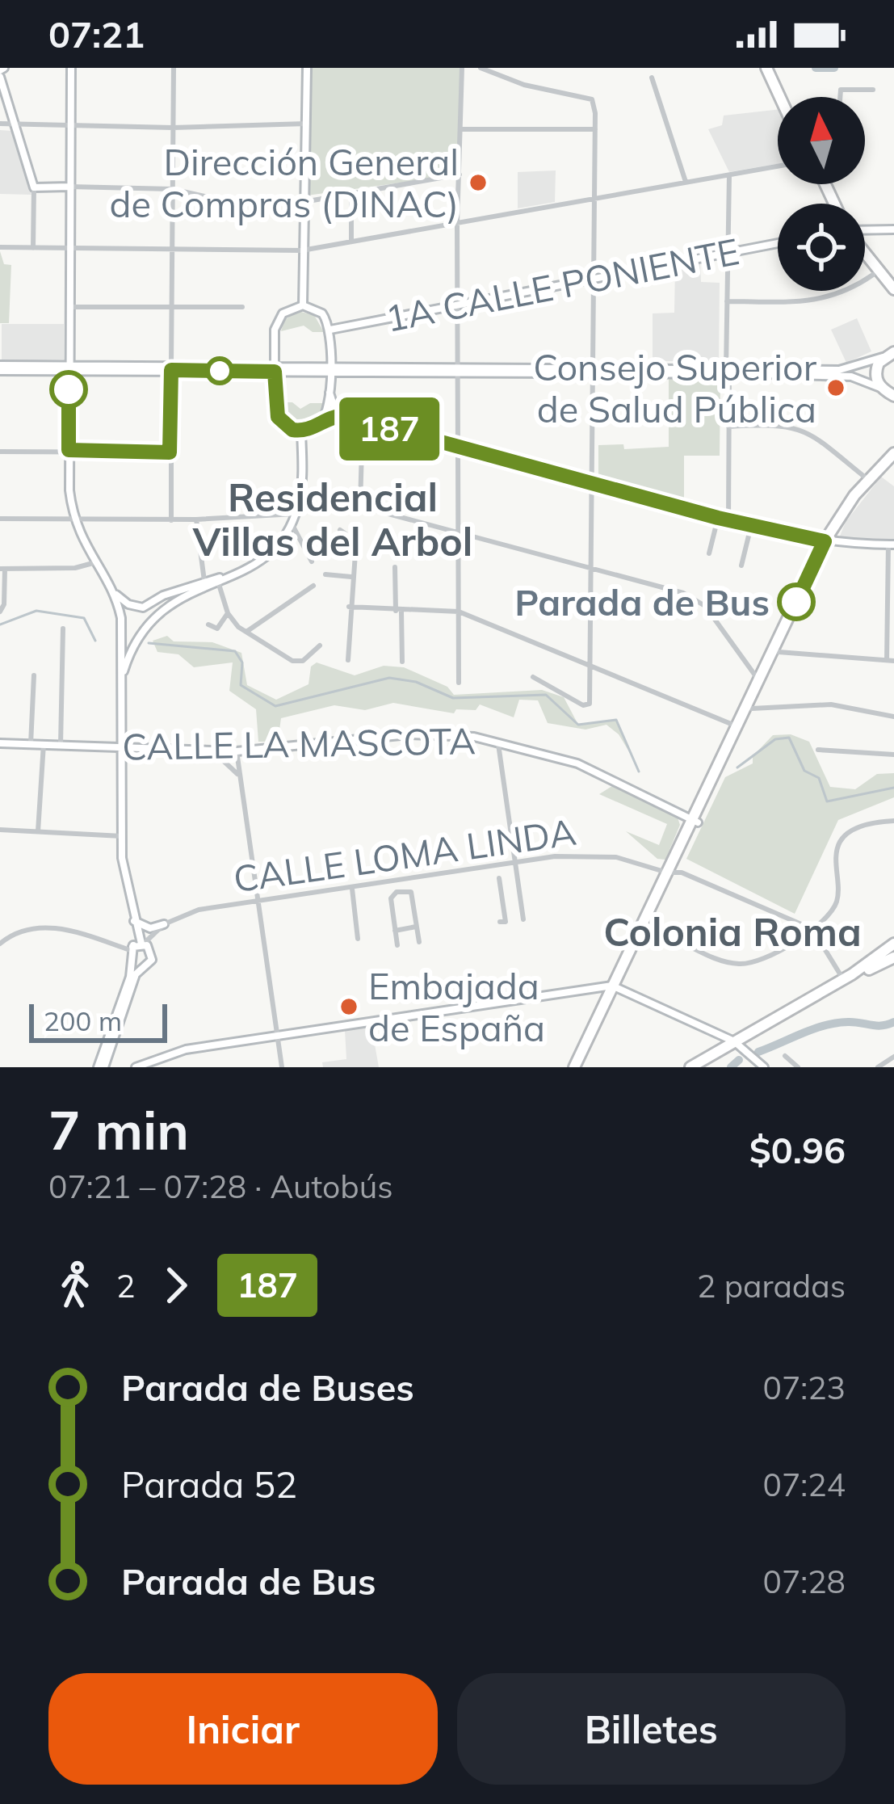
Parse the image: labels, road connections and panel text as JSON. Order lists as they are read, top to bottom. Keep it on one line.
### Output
{"streets":{"main road":["1A CALLE PONIENTE","CALLE LA MASCOTA"],"street":["CALLE LOMA LINDA"]},"districts":["Residencial Villas del Arbol","Colonia Roma"],"places":["Dirección General de Compras (DINAC)","Consejo Superior de Salud Pública","Parada de Bus","Embajada de España"],"lines":["bus line 187"],"scale_bar":"200 m","north":"top","page":{"status":"07:21","on_map":"187","scale":"200 m","heading":["7 min","07:21 – 07:28 · Autobús","$0.96"],"legs":["2","187","2 paradas"],"list":[{"name":"Parada de Buses","value":"07:23"},{"name":"Parada 52","value":"07:24"},{"name":"Parada de Bus","value":"07:28"}],"buttons":["Iniciar","Billetes"]}}
